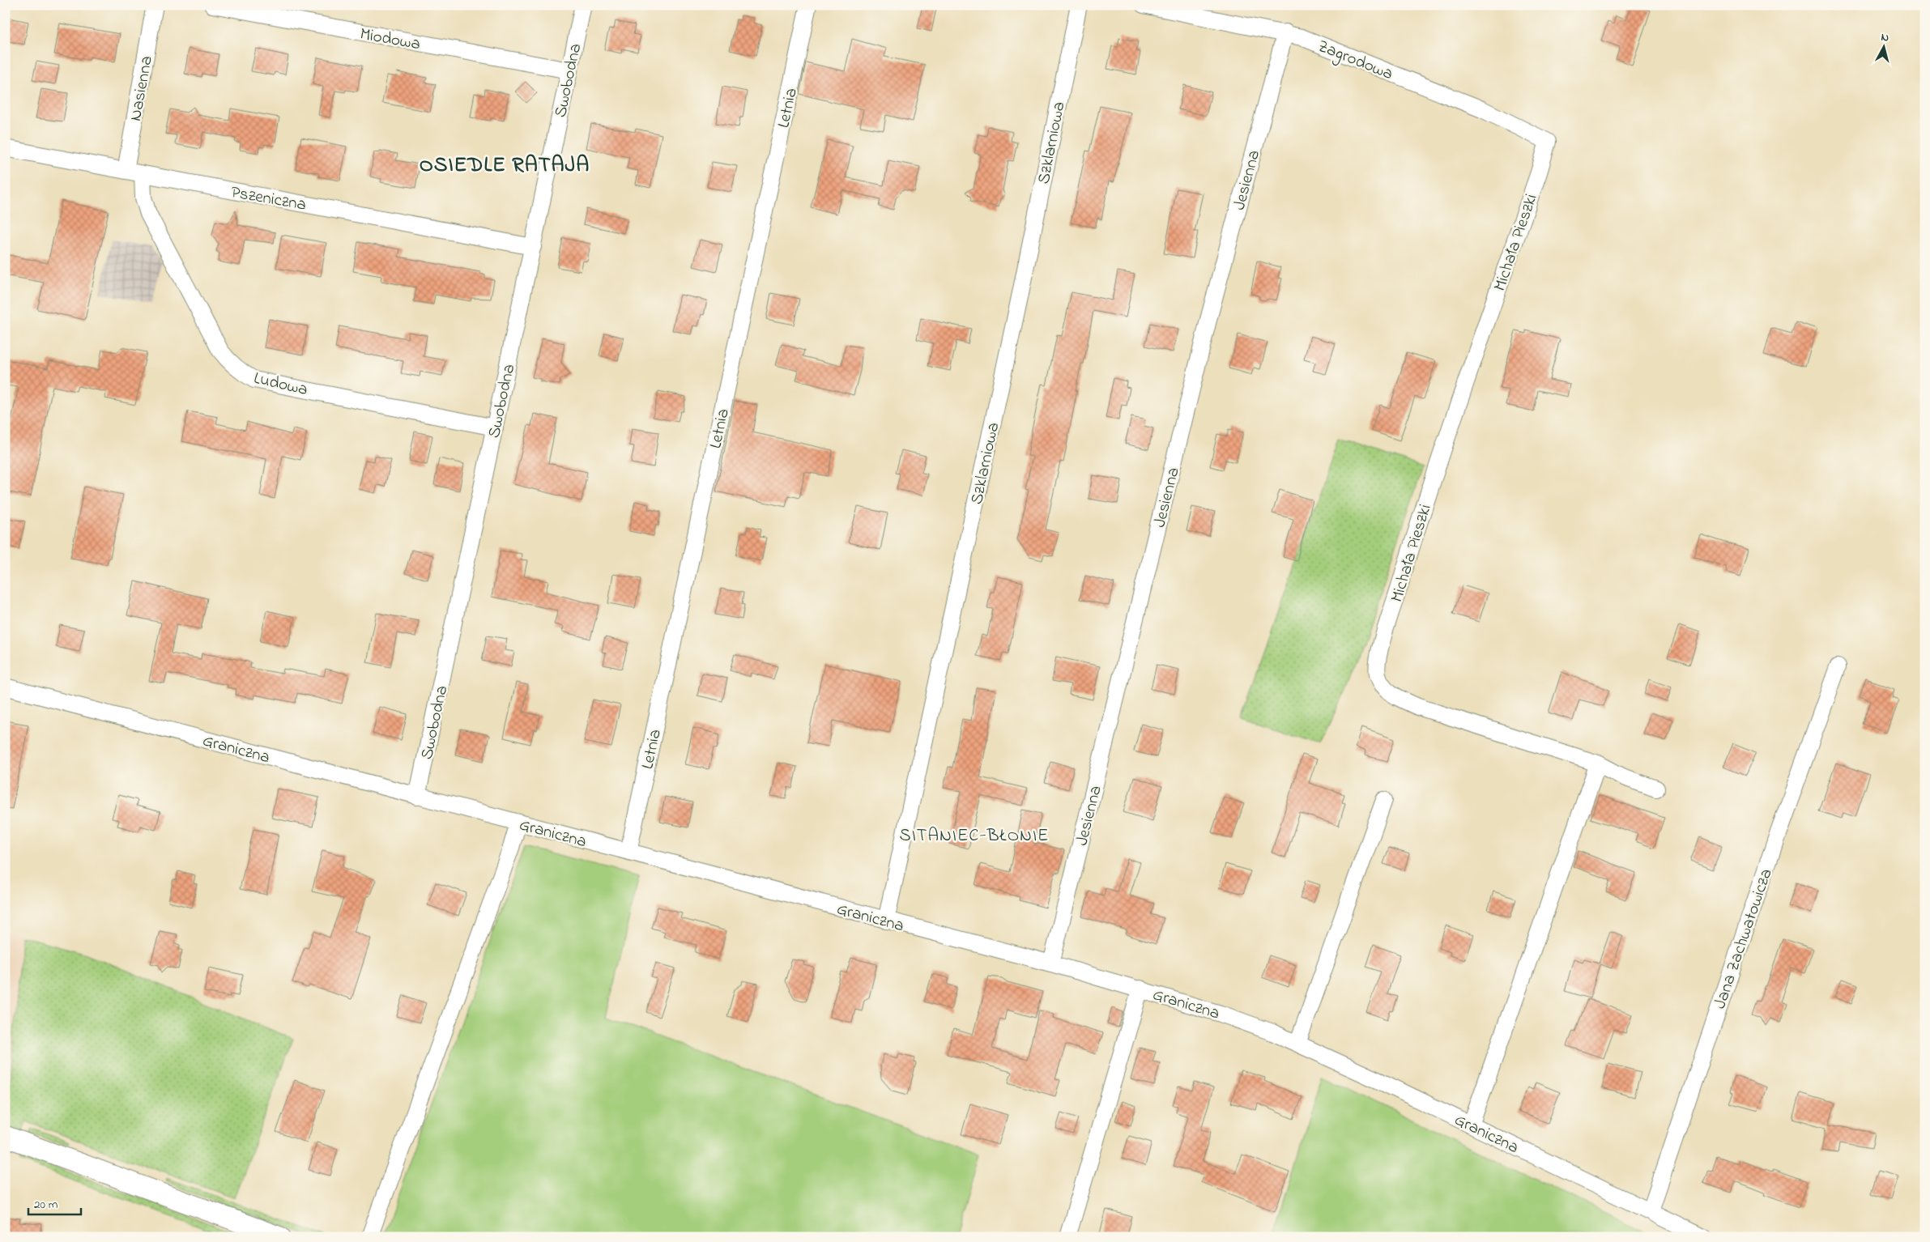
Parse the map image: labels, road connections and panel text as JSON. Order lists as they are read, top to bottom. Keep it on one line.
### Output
{"streets":{"street":["Miodowa","Zagrodowa","Swobodna","Nasienna","Letnia","Szklarniowa","Jesienna","Pszeniczna","Michała Pieszki","Ludowa","Graniczna","Jana Zachwatowicza"]},"crossings":[["Miodowa","Swobodna"],["Zagrodowa","Jesienna"],["Zagrodowa","Michała Pieszki"],["Swobodna","Pszeniczna"],["Swobodna","Ludowa"],["Swobodna","Graniczna"],["Nasienna","Pszeniczna"],["Letnia","Graniczna"],["Szklarniowa","Graniczna"],["Jesienna","Graniczna"],["Pszeniczna","Ludowa"],["Graniczna","Jana Zachwatowicza"]],"districts":["OSIEDLE RATAJA","SITANIEC-BŁONIE"],"scale_bar":"20 m","north":"top"}
